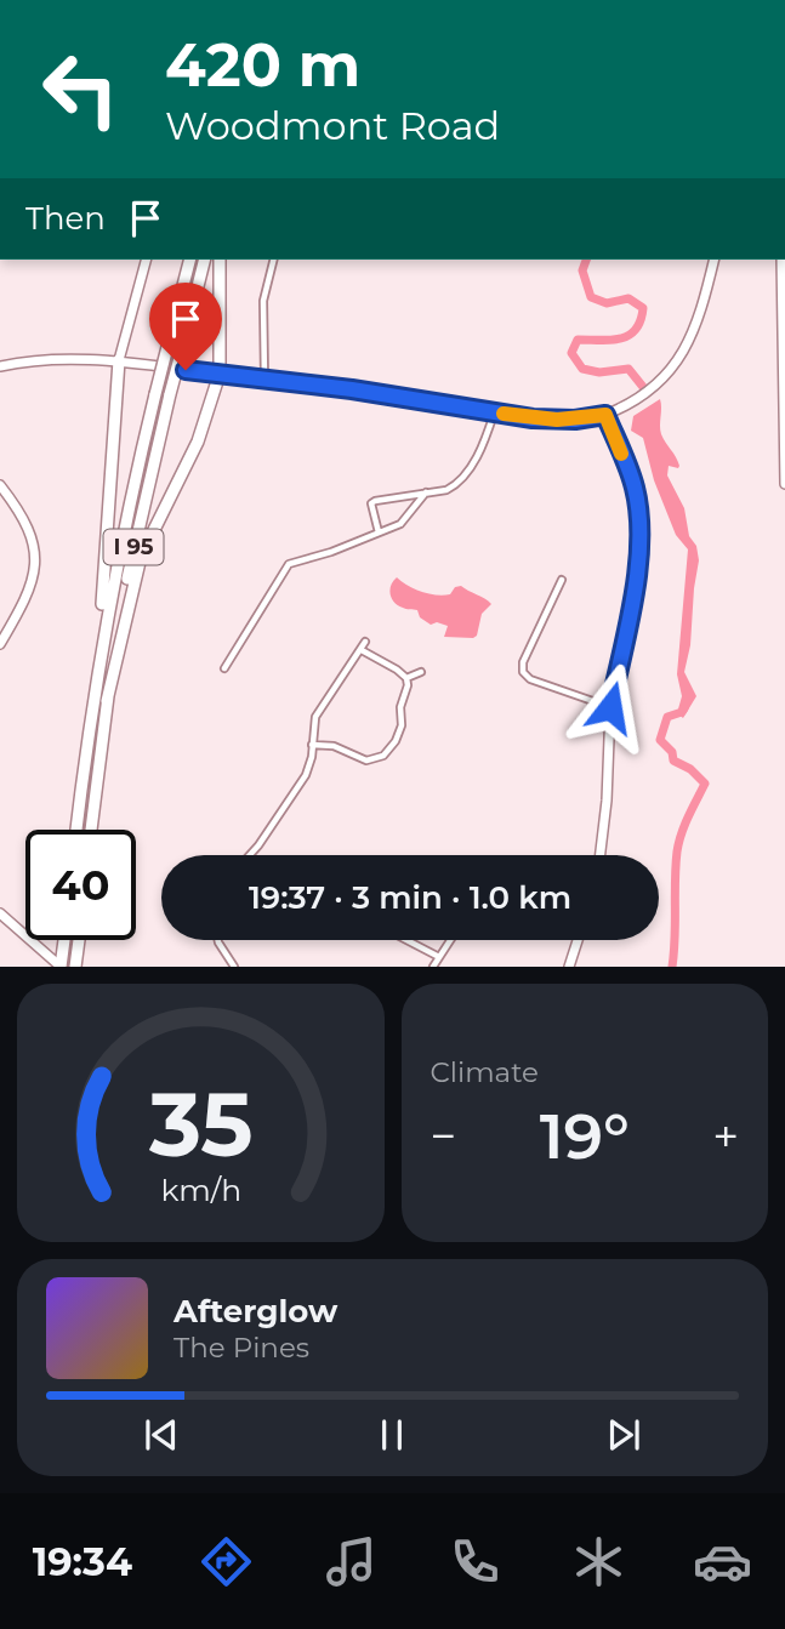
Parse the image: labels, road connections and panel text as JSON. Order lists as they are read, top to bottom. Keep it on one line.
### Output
{"streets":{"highway":["I 95"]},"page":{"turn":["420 m","Woodmont Road"],"then":"Then","limit":"40","trip":"19:37 · 3 min · 1.0 km","tile":"Climate","heat":["−","19°","+"],"song":["Afterglow","The Pines"],"tabs":"19:34","gauge":["35","km/h"]}}
